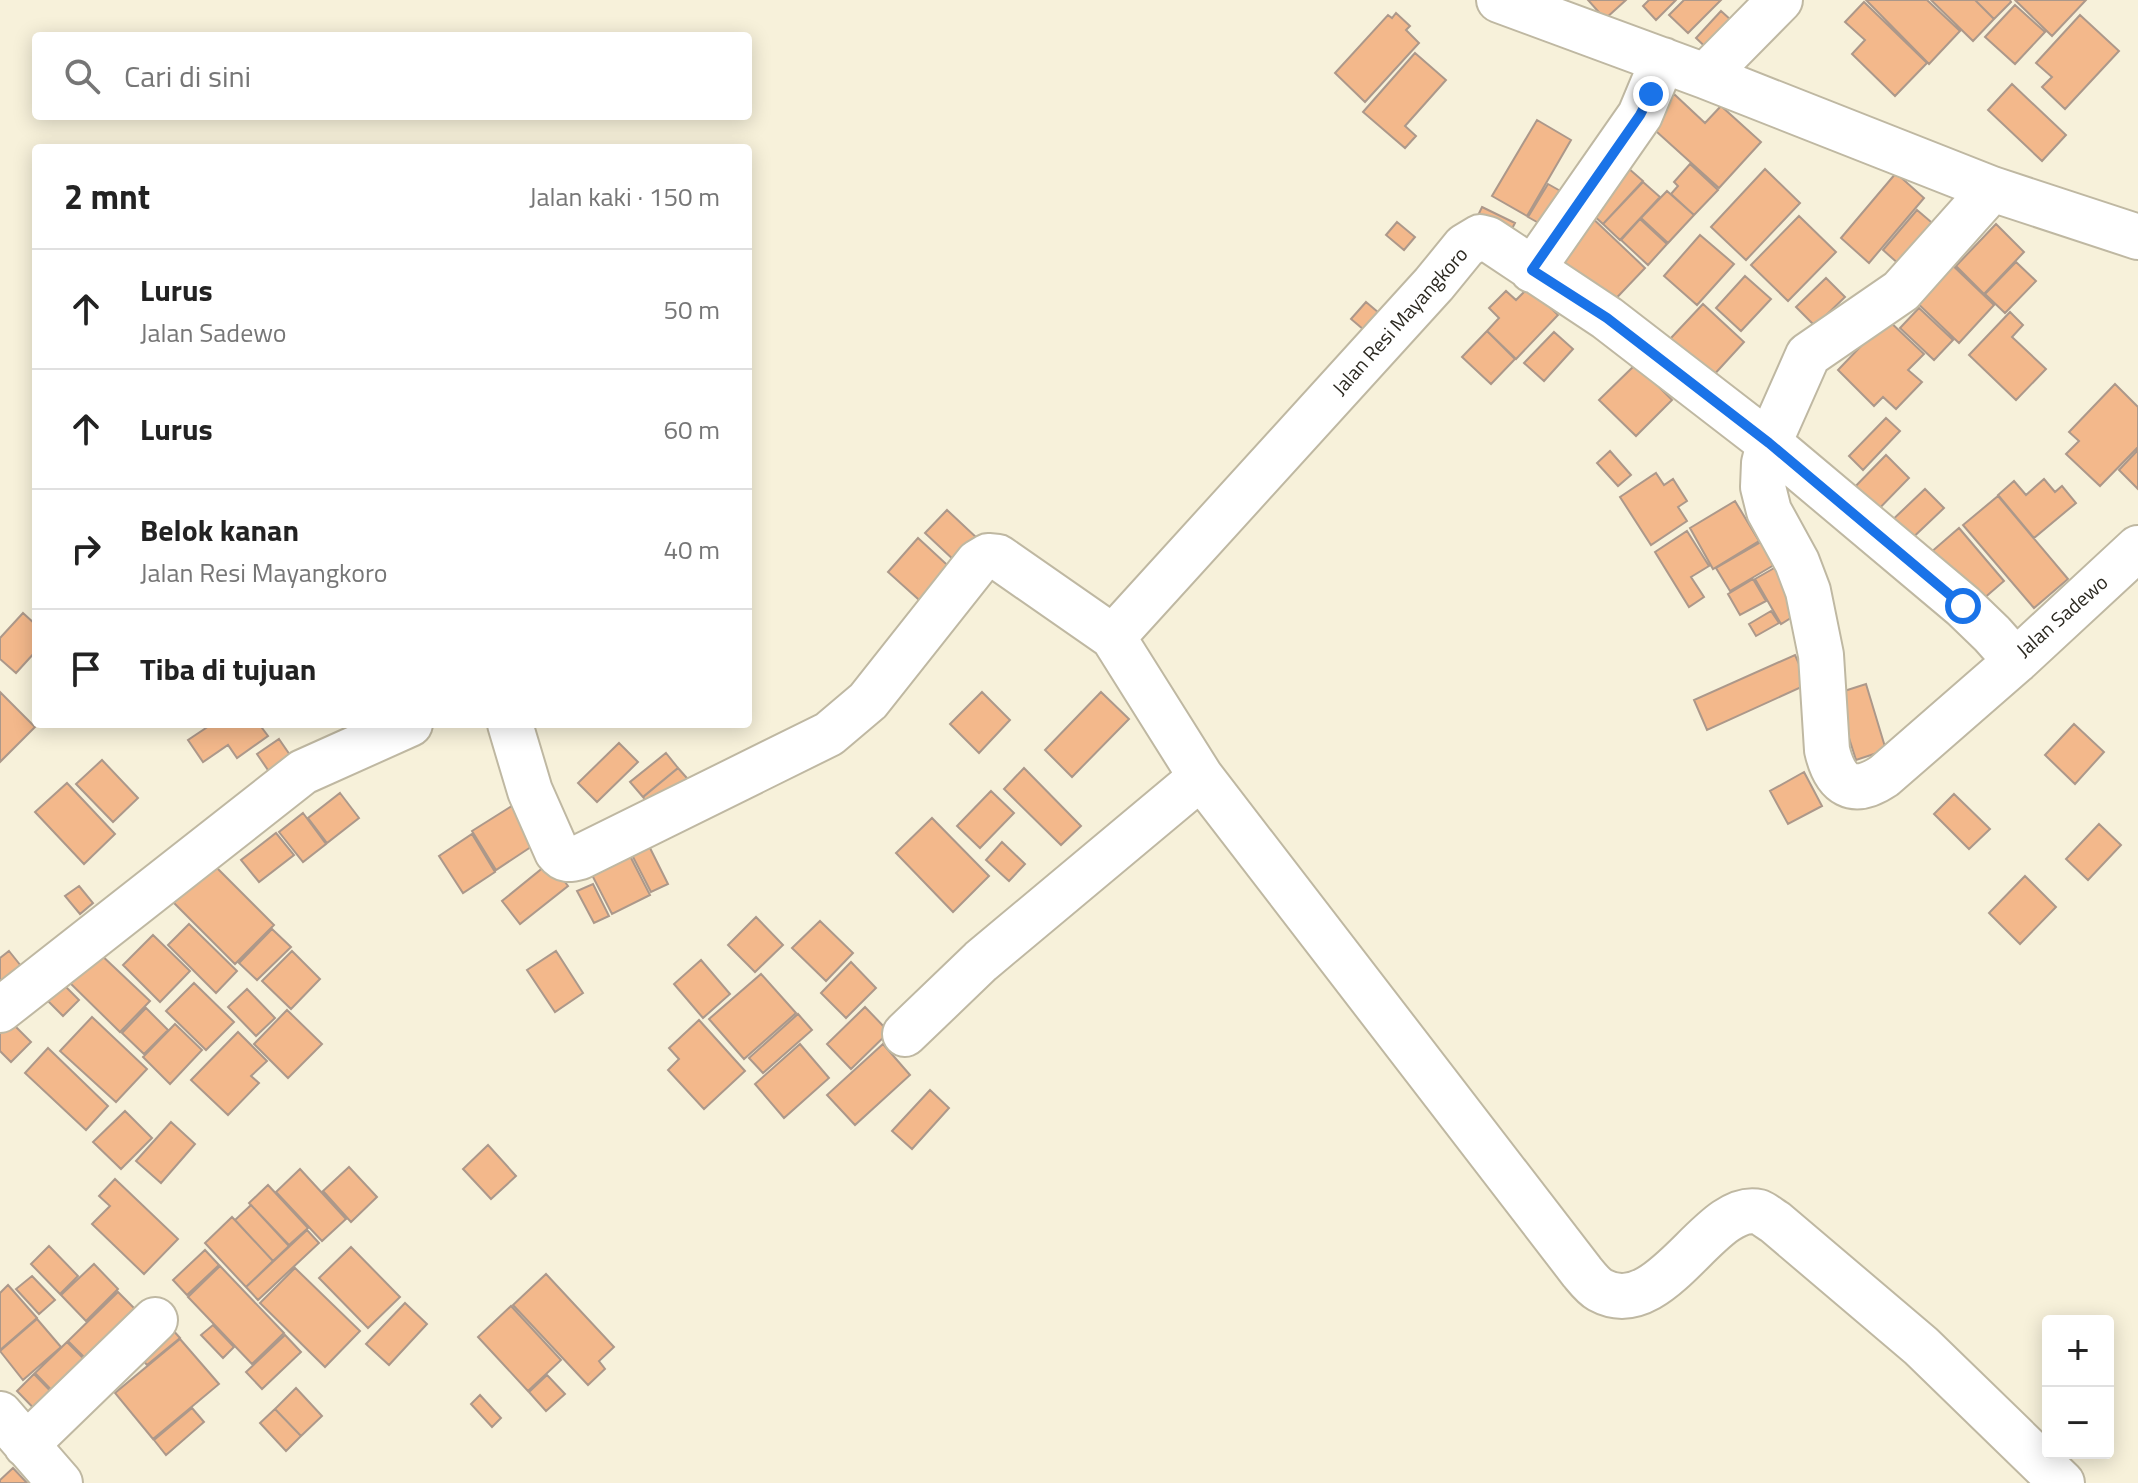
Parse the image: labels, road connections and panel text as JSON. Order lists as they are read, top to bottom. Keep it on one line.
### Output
{"streets":{"street":["Jalan Resi Mayangkoro","Jalan Sadewo"]},"crossings":[["Jalan Resi Mayangkoro","Jalan Sadewo"]],"page":{"search":"Cari di sini","heading":["2 mnt","Jalan kaki · 150 m"],"list":[["Lurus","Jalan Sadewo","50 m"],["Lurus","60 m"],["Belok kanan","Jalan Resi Mayangkoro","40 m"],"Tiba di tujuan"],"map_buttons":["+","−"]}}
